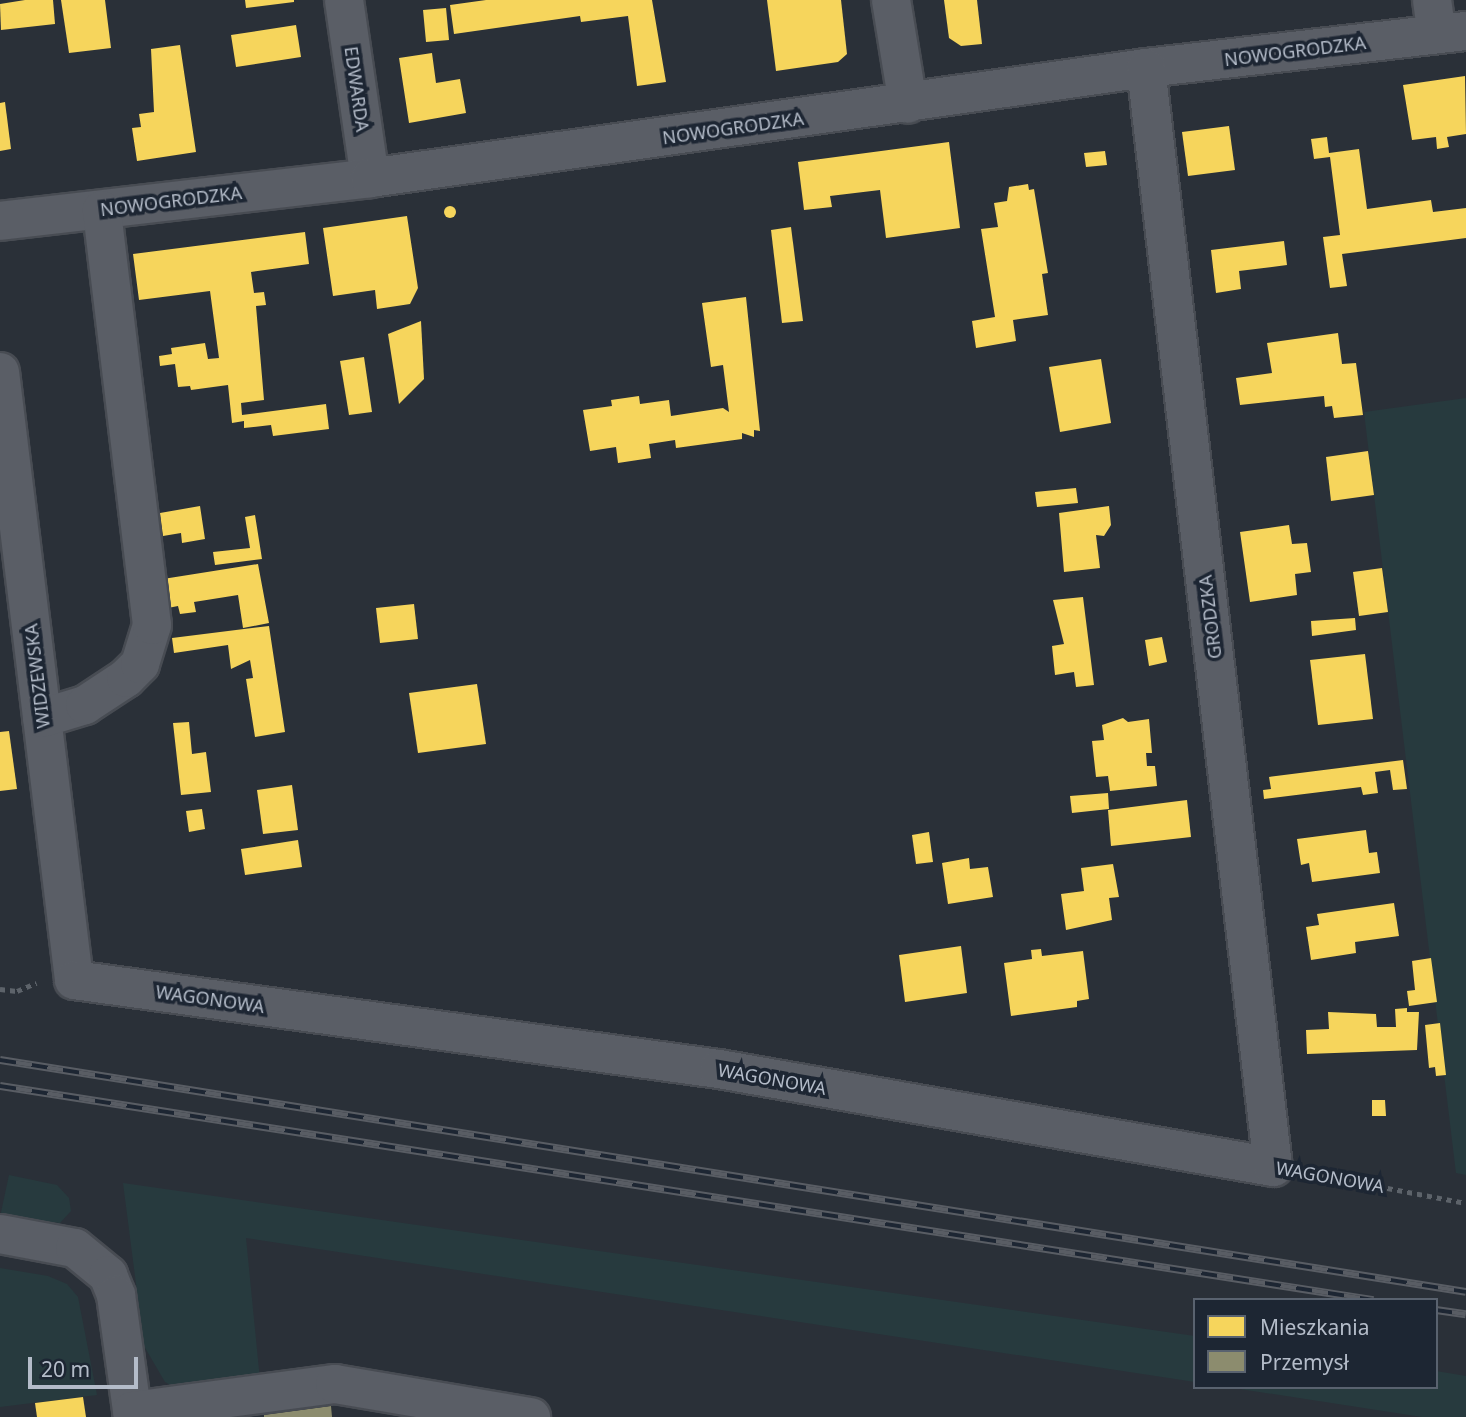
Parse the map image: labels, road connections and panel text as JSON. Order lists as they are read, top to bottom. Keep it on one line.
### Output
{"streets":{"street":["NOWOGRODZKA","EDWARDA","GRODZKA","WIDZEWSKA","WAGONOWA"]},"crossings":[["NOWOGRODZKA","EDWARDA"],["NOWOGRODZKA","GRODZKA"],["GRODZKA","WAGONOWA"],["WIDZEWSKA","WAGONOWA"]],"legend":["Mieszkania","Przemysł"],"scale_bar":"20 m"}
